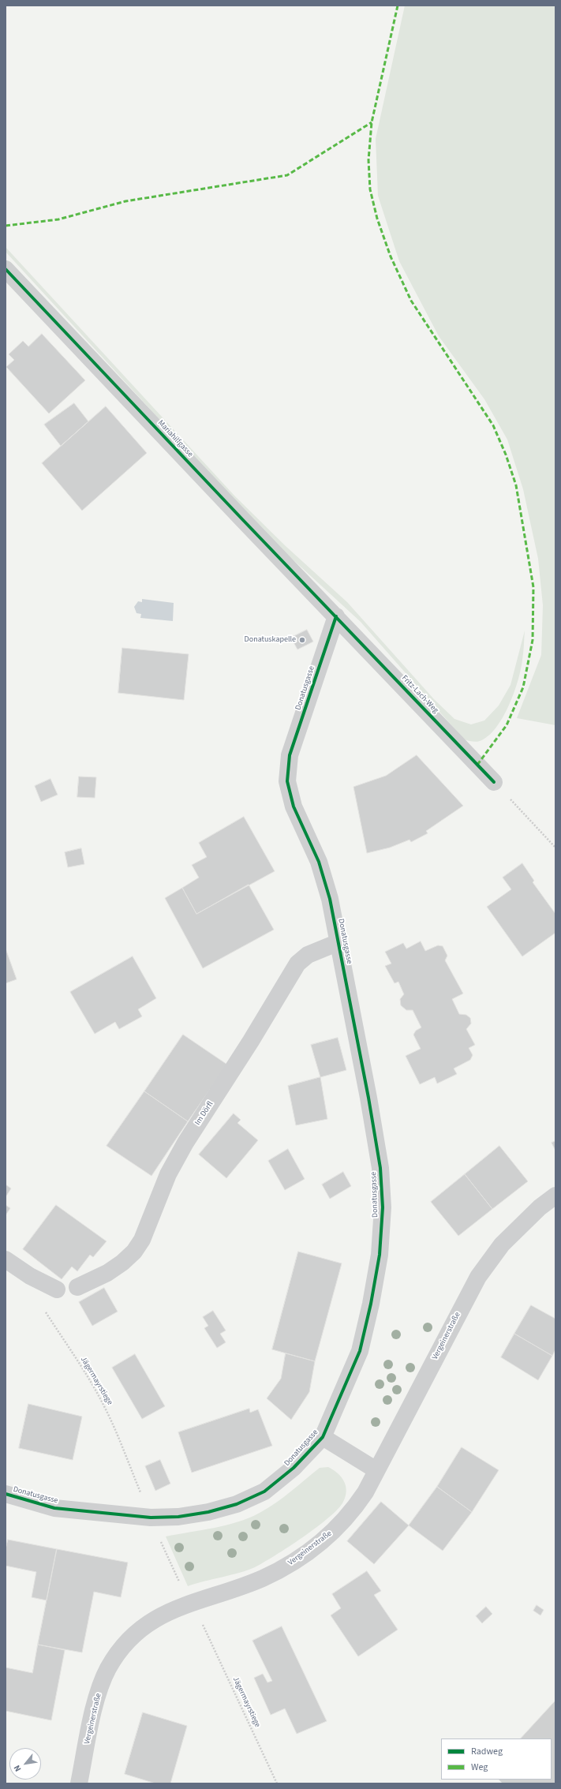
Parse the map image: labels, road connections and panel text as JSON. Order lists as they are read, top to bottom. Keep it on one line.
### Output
{"streets":{"street":["Mariahilfgasse","Donatusgasse","Fritz-Lach-Weg","Im Dörfl","Vergeinerstraße"],"path":["Jägermayrstiege"]},"crossings":[["Mariahilfgasse","Donatusgasse"],["Mariahilfgasse","Fritz-Lach-Weg"],["Donatusgasse","Fritz-Lach-Weg"],["Donatusgasse","Im Dörfl"]],"places":["Donatuskapelle"],"legend":["Radweg","Weg"],"north":"bottom left"}
